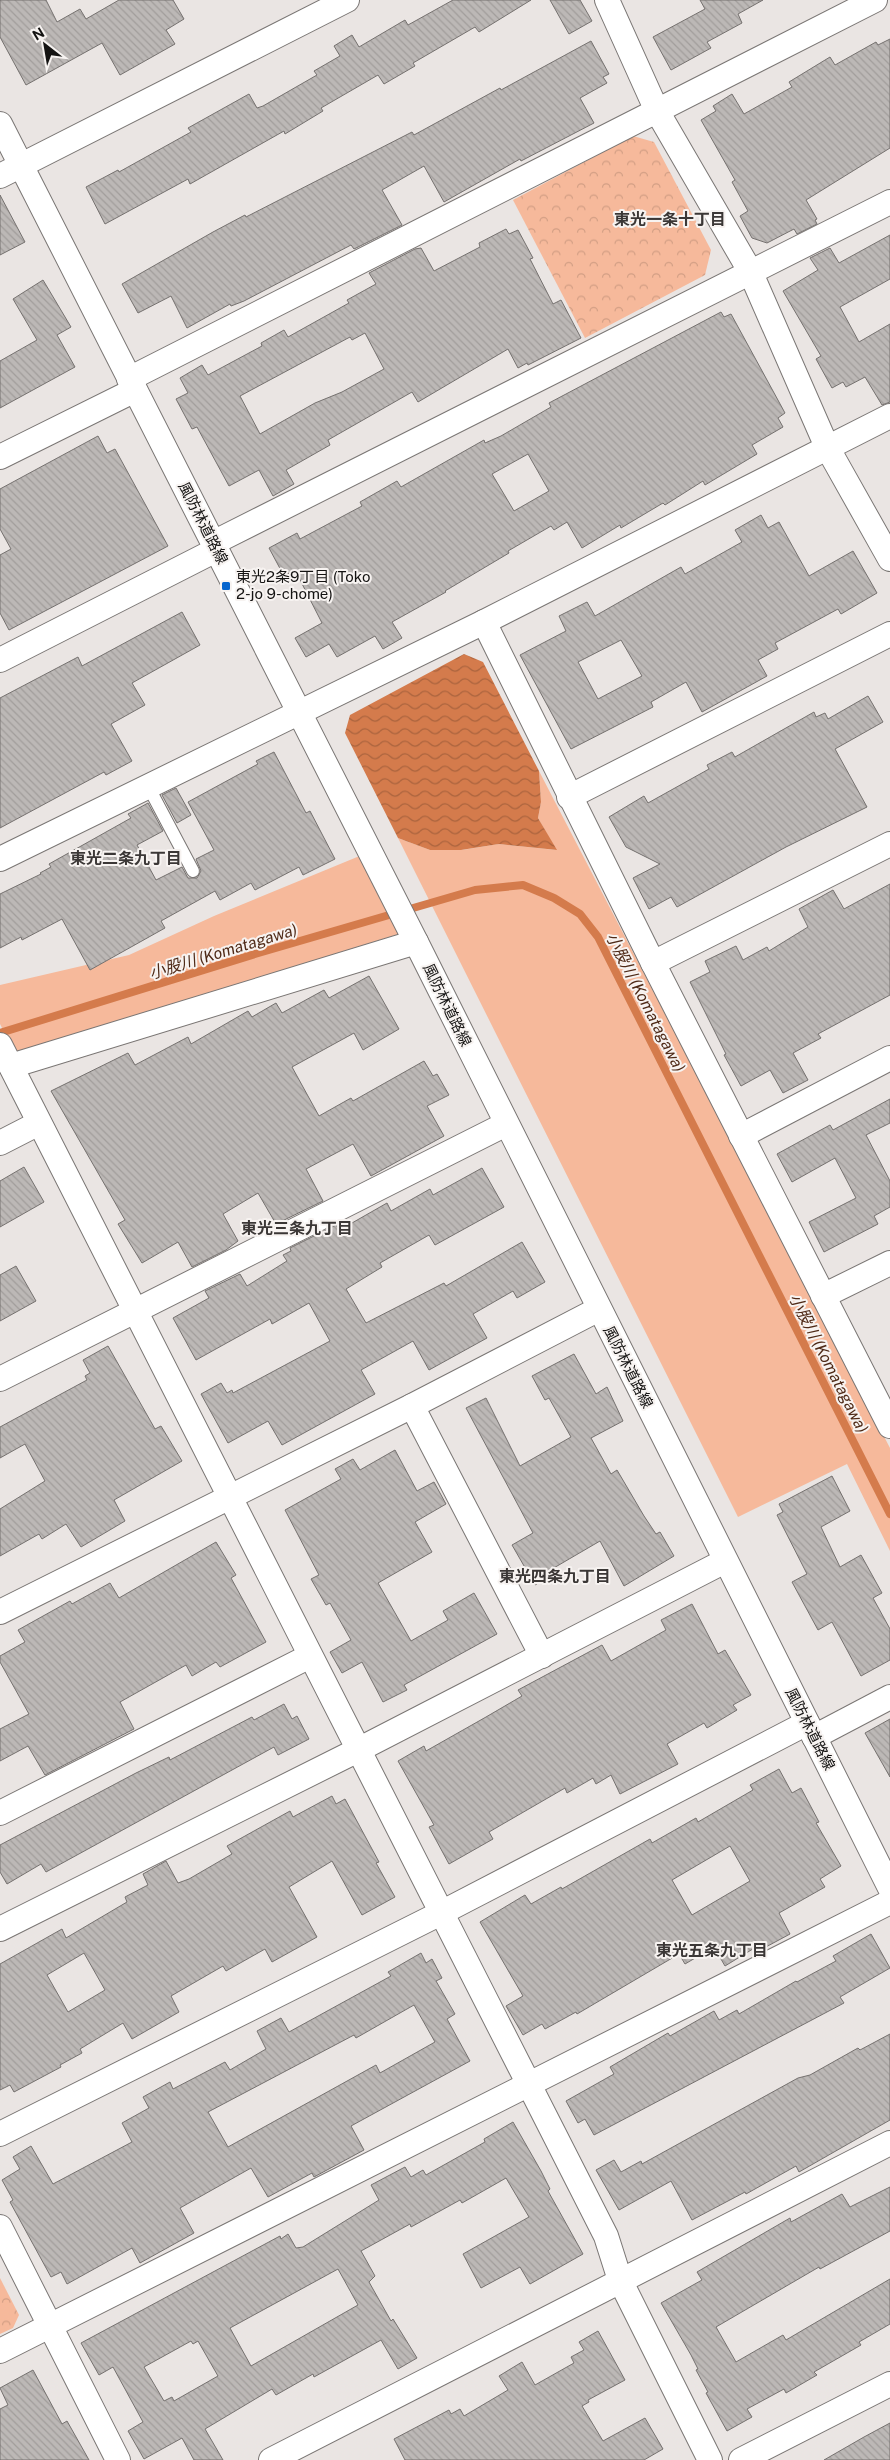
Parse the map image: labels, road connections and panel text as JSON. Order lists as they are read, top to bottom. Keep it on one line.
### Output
{"streets":{"street":["風防林道路線"]},"districts":["東光一条十丁目","東光二条九丁目","東光三条九丁目","東光四条九丁目","東光五条九丁目"],"water":["小股川 (Komatagawa)"],"places":{"transit":["東光2条9丁目 (Toko 2-jo 9-chome)"]},"north":"top left"}
